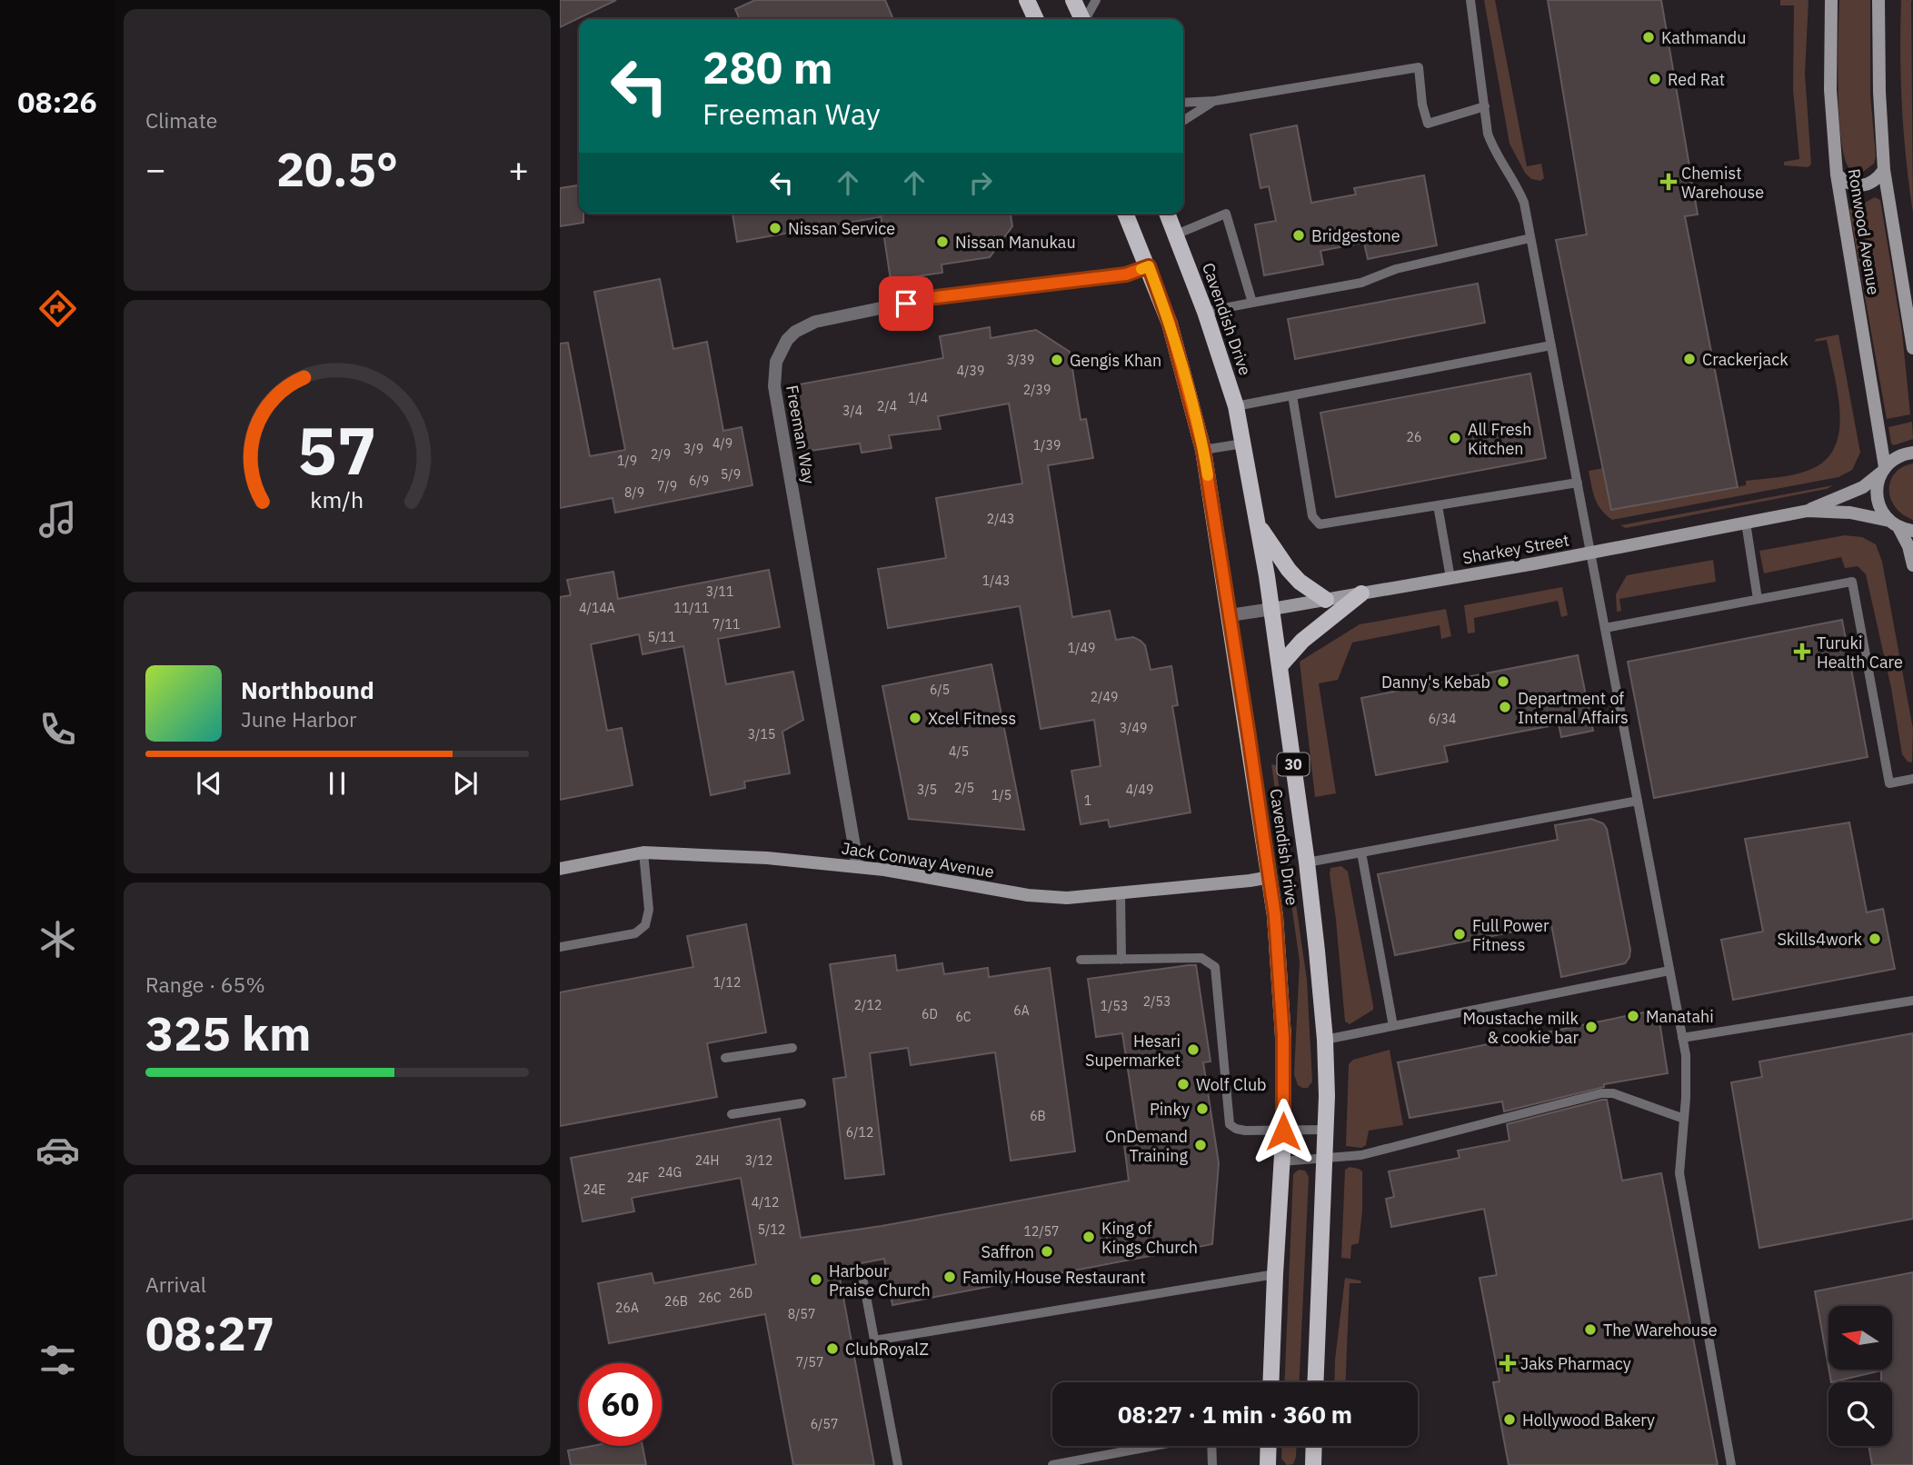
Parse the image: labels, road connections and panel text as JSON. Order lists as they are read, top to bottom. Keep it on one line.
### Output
{"streets":{"main road":["Cavendish Drive","30"],"street":["Ronwood Avenue","Freeman Way","Sharkey Street","Jack Conway Avenue"]},"crossings":[["Ronwood Avenue","Sharkey Street"],["Cavendish Drive","Freeman Way"],["Cavendish Drive","Sharkey Street"],["Cavendish Drive","Jack Conway Avenue"],["Freeman Way","Jack Conway Avenue"]],"places":{"other":["Kathmandu","Red Rat","Nissan Service","Bridgestone","Nissan Manukau","Crackerjack","Gengis Khan","All Fresh Kitchen","Danny's Kebab","Department of Internal Affairs","Xcel Fitness","Full Power Fitness","Skills4work","Manatahi","Moustache milk & cookie bar","Hesari Supermarket","Wolf Club","Pinky","OnDemand Training","King of Kings Church","Saffron","Family House Restaurant","Harbour Praise Church","The Warehouse","ClubRoyalZ","Hollywood Bakery"],"health":["Chemist Warehouse","Turuki Health Care","Jaks Pharmacy"]},"house_numbers":["3/39","4/39","2/39","1/4","2/4","3/4","26","4/9","1/39","3/9","2/9","1/9","5/9","6/9","7/9","8/9","2/43","1/43","3/11","4/14A","11/11","7/11","5/11","1/49","6/5","2/49","6/34","3/49","3/15","4/5","2/5","3/5","4/49","1/5","1","1/12","2/53","2/12","1/53","6A","6D","6C","6B","6/12","24H","3/12","24G","24F","24E","4/12","5/12","12/57","26D","26C","26B","26A","8/57","7/57","6/57"],"north":"left","page":{"tabs":"08:26","tile":["Climate",["Range · 65%","325 km"],["Arrival","08:27"]],"turn":["280 m","Freeman Way"],"heat":["−","20.5°","+"],"song":["Northbound","June Harbor"],"limit":"60","trip":"08:27 · 1 min · 360 m","gauge":["57","km/h"]}}
